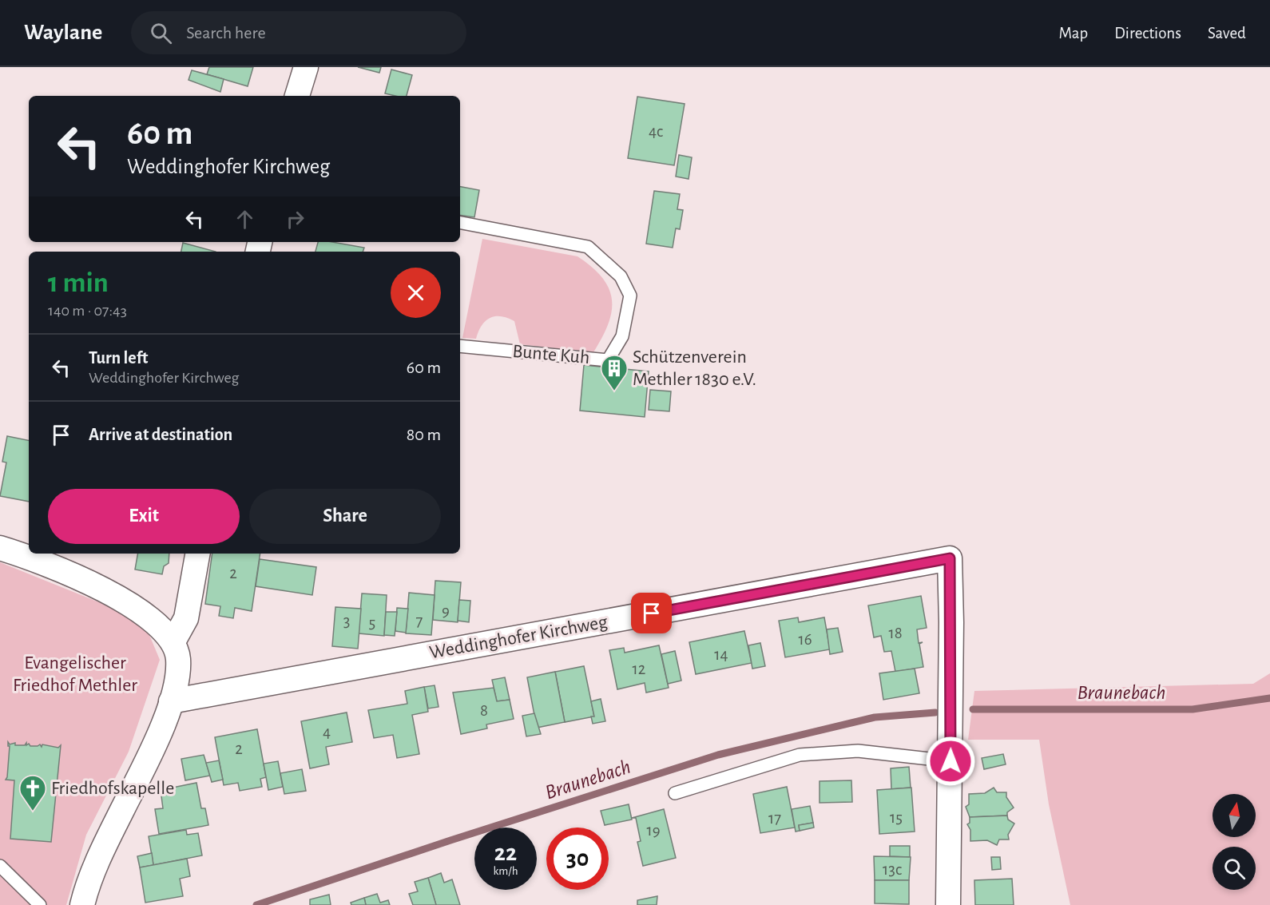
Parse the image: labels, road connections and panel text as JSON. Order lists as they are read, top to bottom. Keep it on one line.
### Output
{"streets":{"street":["Weddinghofer Kirchweg"],"lane":["Bunte Kuh"]},"water":["Braunebach"],"parks":["Evangelischer Friedhof Methler"],"places":{"building":["Schützenverein Methler 1830 e.V."],"church":["Friedhofskapelle"]},"house_numbers":["4c","2","9","3","7","5","18","16","14","12","8","4","2","15","17","19","13c"],"north":"top","page":{"header":"Waylane","search":"Search here","nav":["Map","Directions","Saved"],"turn":["60 m","Weddinghofer Kirchweg"],"heading":["1 min","140 m · 07:43"],"list":[{"name":"Turn left","note":"Weddinghofer Kirchweg","value":"60 m"},{"name":"Arrive at destination","value":"80 m"}],"buttons":["Exit","Share"],"speed":"22 km/h","limit":"30"}}
